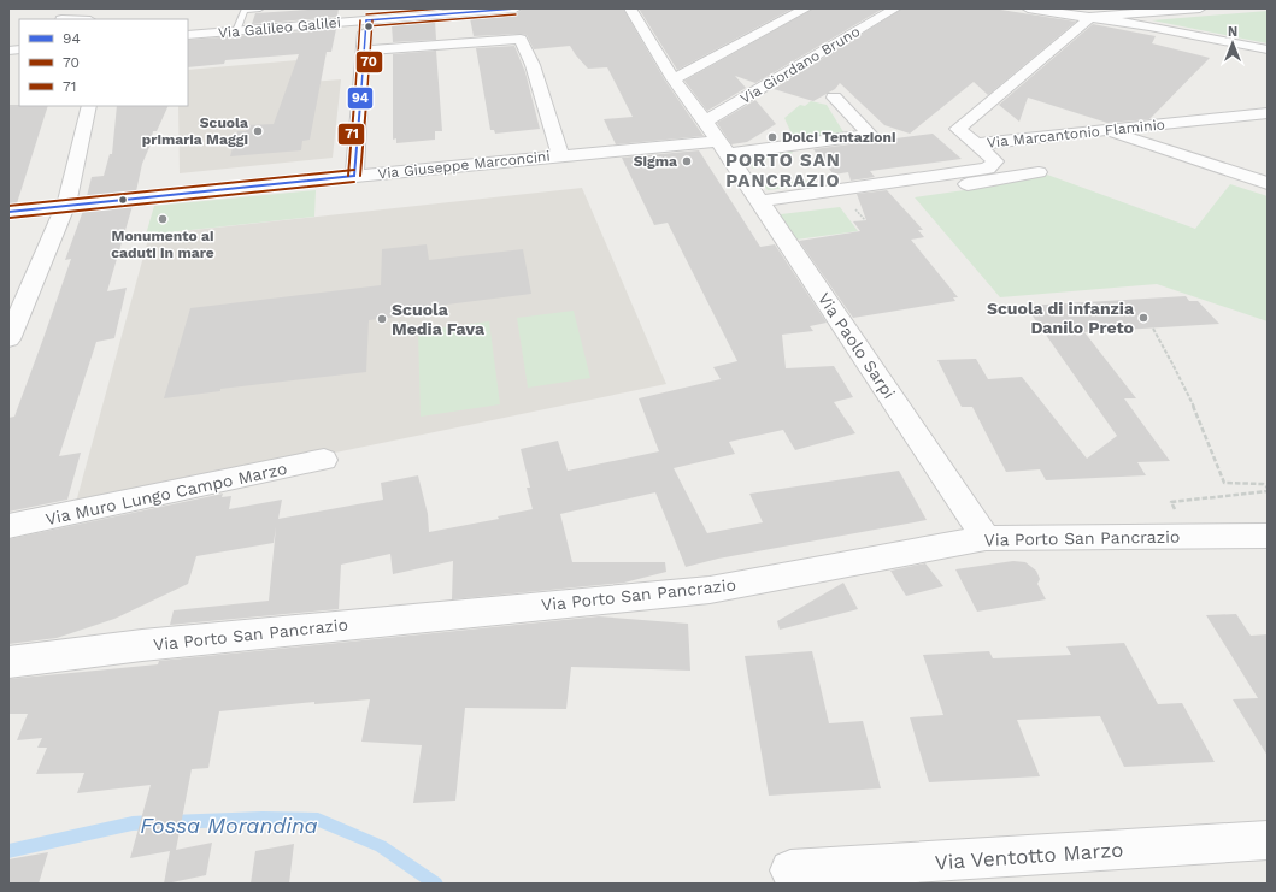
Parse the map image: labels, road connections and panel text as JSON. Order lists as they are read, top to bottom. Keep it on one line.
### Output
{"streets":{"street":["Via Galileo Galilei","Via Giordano Bruno","Via Marcantonio Flaminio","Via Giuseppe Marconcini","Via Paolo Sarpi","Via Muro Lungo Campo Marzo","Via Porto San Pancrazio","Via Ventotto Marzo"]},"crossings":[["Via Giordano Bruno","Via Paolo Sarpi"],["Via Marcantonio Flaminio","Via Paolo Sarpi"],["Via Giuseppe Marconcini","Via Paolo Sarpi"],["Via Paolo Sarpi","Via Porto San Pancrazio"]],"districts":["PORTO SAN PANCRAZIO"],"water":["Fossa Morandina"],"places":["Scuola primaria Maggi","Dolci Tentazioni","Sigma","Monumento ai caduti in mare","Scuola di infanzia Danilo Preto","Scuola Media Fava"],"lines":["transit line 94","transit line 71","transit line 70"],"legend":["94","70","71"],"north":"top"}
